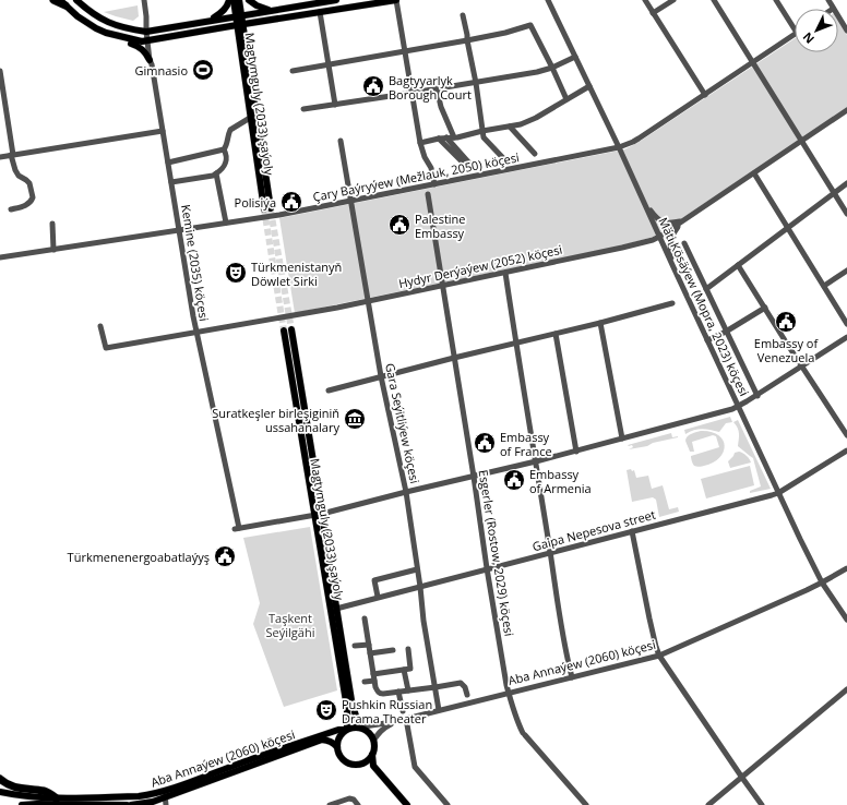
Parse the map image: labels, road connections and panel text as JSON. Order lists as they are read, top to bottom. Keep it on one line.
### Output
{"streets":{"main road":["Magtymguly (2033) şaýoly","Aba Annaýew (2060) köçesi"],"street":["Çary Baýryýew (Mežlauk, 2050) köçesi","Kemine (2035) köçesi","Hydyr Derýaýew (2052) köçesi","Mäti Kösäýew (Mopra, 2023) köçesi","Gara Seýitliýew köçesi","Gaipa Nepesova street","Esgerler (Rostow, 2029) köçesi"]},"crossings":[["Magtymguly (2033) şaýoly","Kemine (2035) köçesi"],["Magtymguly (2033) şaýoly","Gaipa Nepesova street"],["Magtymguly (2033) şaýoly","Aba Annaýew (2060) köçesi"],["Çary Baýryýew (Mežlauk, 2050) köçesi","Kemine (2035) köçesi"],["Çary Baýryýew (Mežlauk, 2050) köçesi","Mäti Kösäýew (Mopra, 2023) köçesi"],["Çary Baýryýew (Mežlauk, 2050) köçesi","Gara Seýitliýew köçesi"],["Kemine (2035) köçesi","Hydyr Derýaýew (2052) köçesi"],["Hydyr Derýaýew (2052) köçesi","Mäti Kösäýew (Mopra, 2023) köçesi"],["Hydyr Derýaýew (2052) köçesi","Gara Seýitliýew köçesi"],["Hydyr Derýaýew (2052) köçesi","Esgerler (Rostow, 2029) köçesi"],["Mäti Kösäýew (Mopra, 2023) köçesi","Gaipa Nepesova street"],["Mäti Kösäýew (Mopra, 2023) köçesi","Aba Annaýew (2060) köçesi"],["Gara Seýitliýew köçesi","Gaipa Nepesova street"],["Gara Seýitliýew köçesi","Aba Annaýew (2060) köçesi"],["Gaipa Nepesova street","Esgerler (Rostow, 2029) köçesi"],["Esgerler (Rostow, 2029) köçesi","Aba Annaýew (2060) köçesi"]],"parks":["Taşkent Seýilgähi"],"places":{"sports":["Gimnasio"],"public building":["Bagtyyarlyk Borough Court","Polisiýa","Palestine Embassy","Embassy of Venezuela","Embassy of France","Embassy of Armenia","Türkmenenergoabatlaýyş"],"theatre":["Türkmenistanyň Döwlet Sirki","Pushkin Russian Drama Theater"],"museum":["Suratkeşler birleşiginiň ussahanalary"]},"north":"bottom left"}
